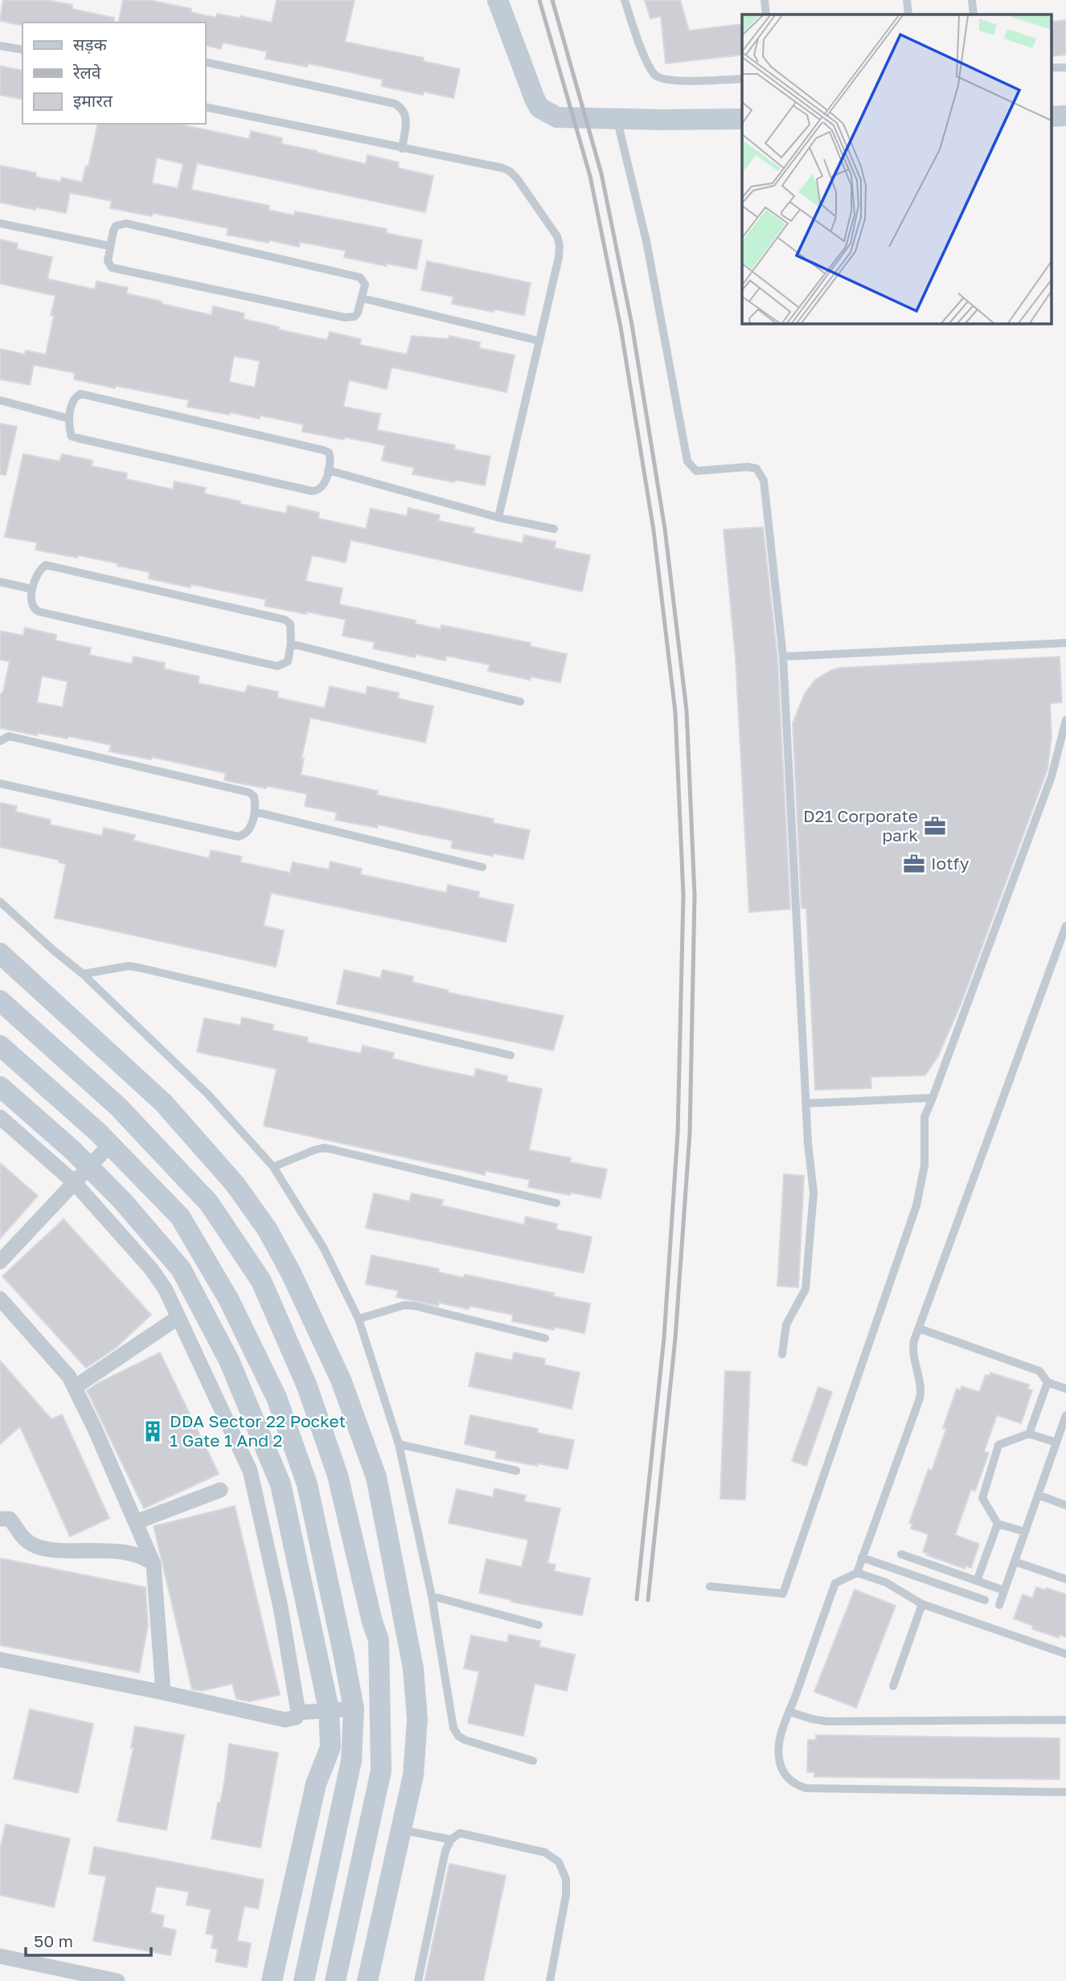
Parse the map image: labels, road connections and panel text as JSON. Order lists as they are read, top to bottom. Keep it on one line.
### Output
{"places":{"office":["D21 Corporate park","Iotfy"],"building":["DDA Sector 22 Pocket 1 Gate 1 And 2"]},"legend":["सड़क","रेलवे","इमारत"],"scale_bar":"50 m"}
